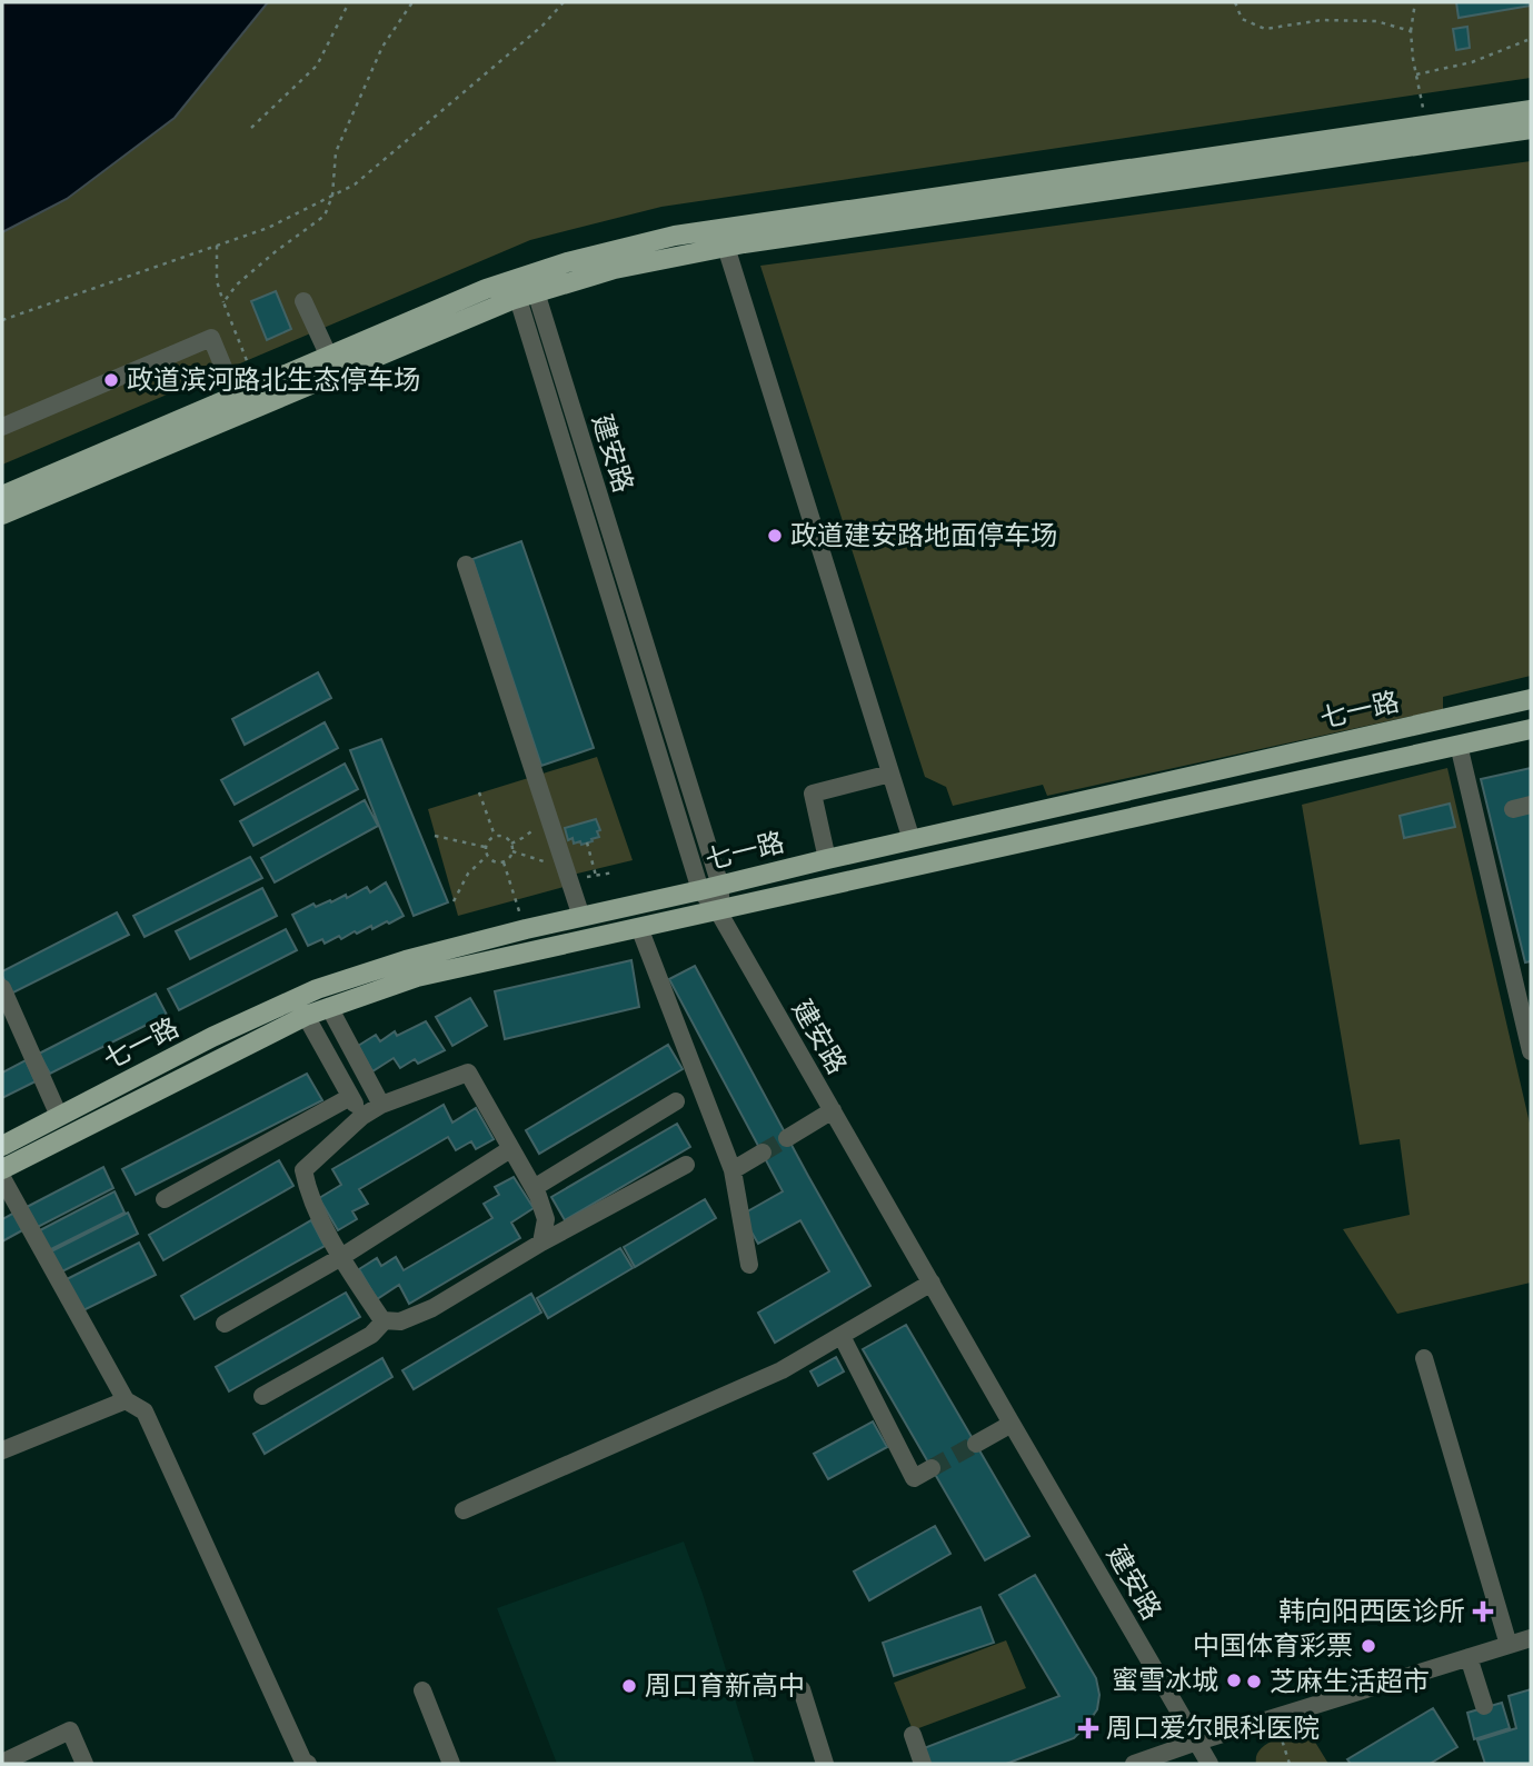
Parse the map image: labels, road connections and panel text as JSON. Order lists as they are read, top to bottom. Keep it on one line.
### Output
{"streets":{"main road":["七一路"],"street":["建安路"]},"crossings":[["建安路","七一路"]],"places":{"other":["政道滨河路北生态停车场","政道建安路地面停车场","中国体育彩票","蜜雪冰城","芝麻生活超市","周口育新高中"],"health":["韩向阳西医诊所","周口爱尔眼科医院"]}}
